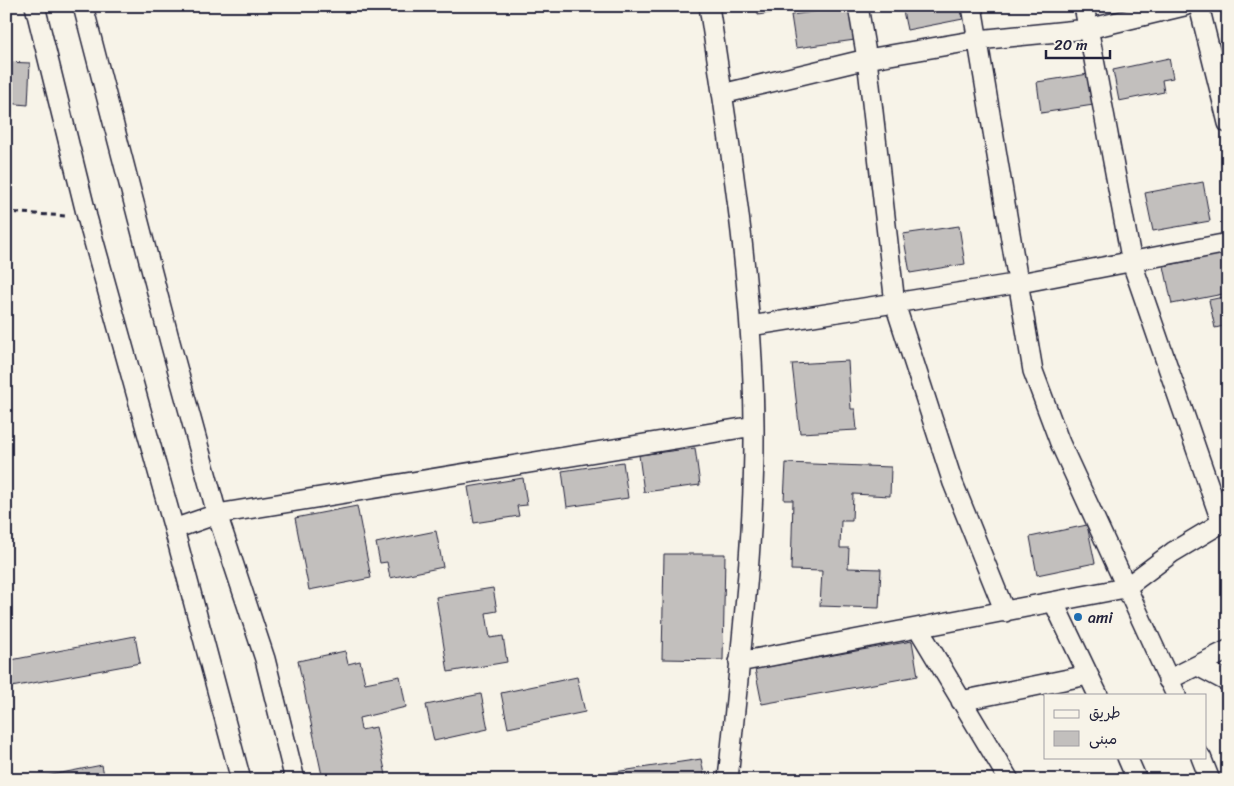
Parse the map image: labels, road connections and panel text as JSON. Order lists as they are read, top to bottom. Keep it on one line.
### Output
{"places":["ami"],"legend":["طريق","مبنى"],"scale_bar":"20 m"}
